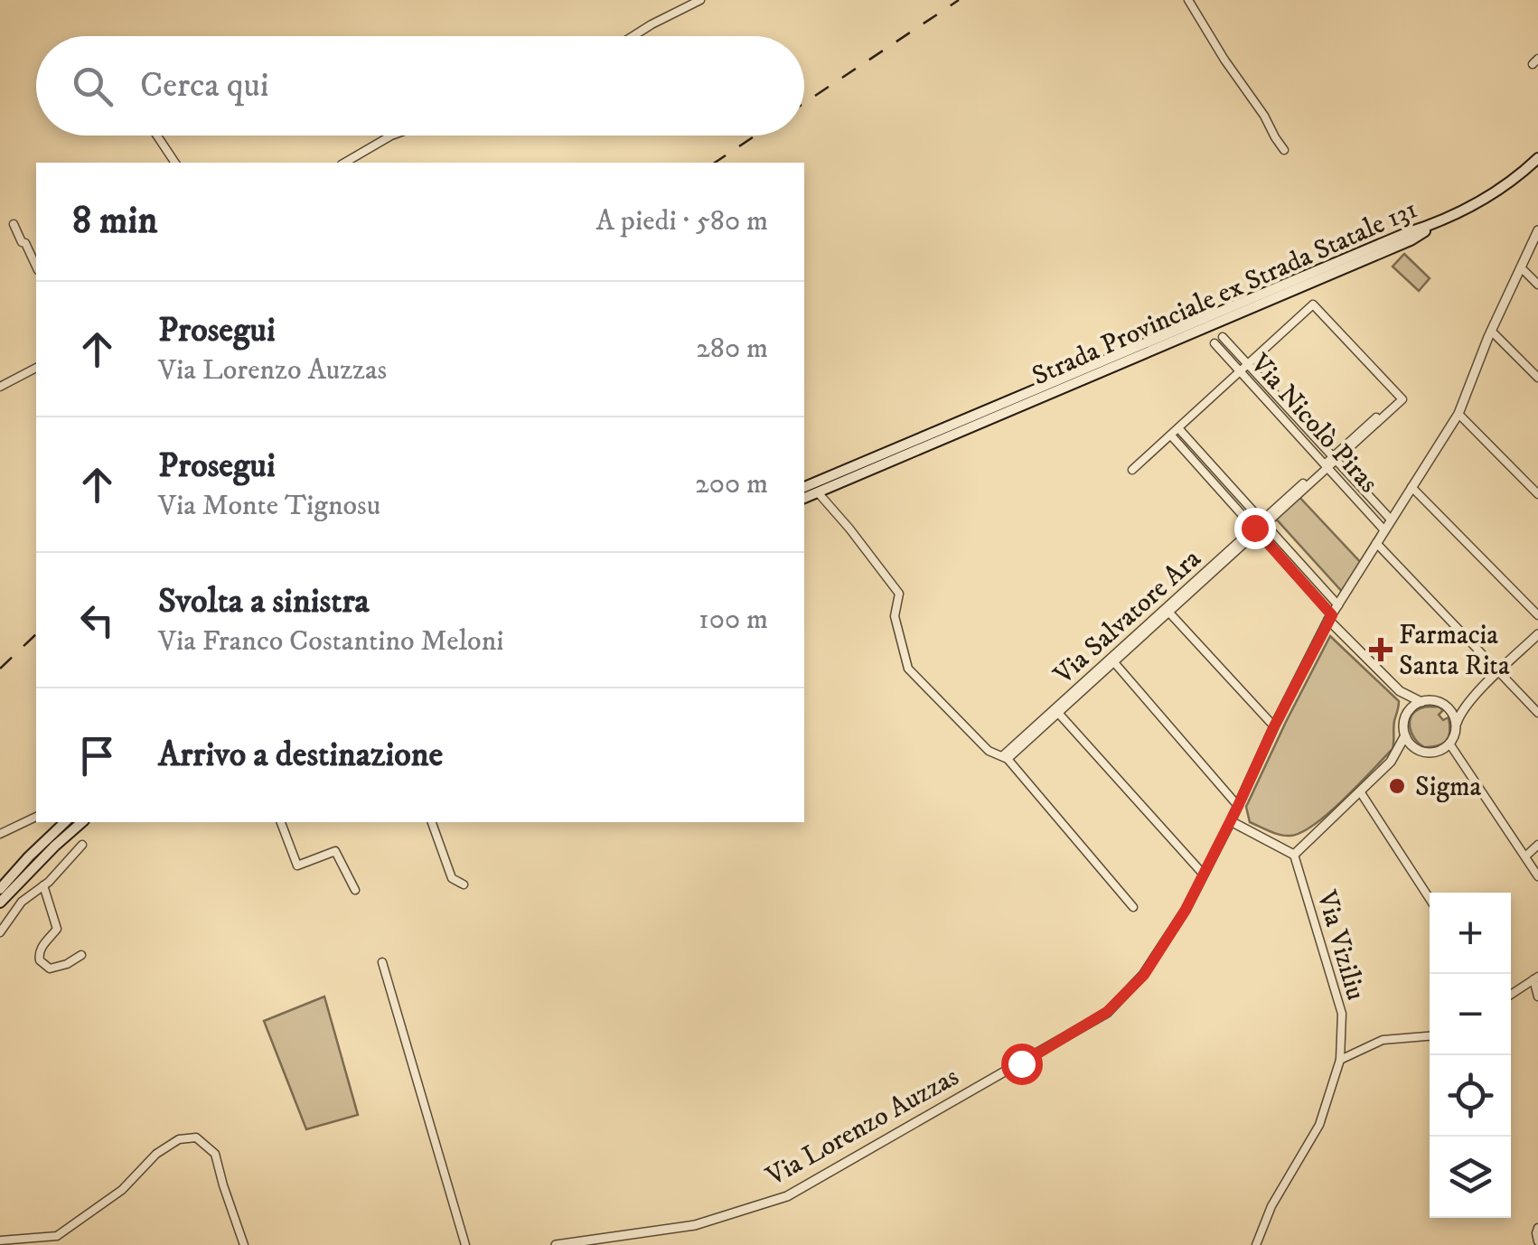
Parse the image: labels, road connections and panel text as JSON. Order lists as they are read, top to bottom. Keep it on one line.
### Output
{"streets":{"main road":["Strada Provinciale ex Strada Statale 131"],"street":["Via Nicolò Piras","Via Salvatore Ara","Via Viziliu","Via Lorenzo Auzzas"]},"crossings":[["Via Nicolò Piras","Via Salvatore Ara"],["Via Nicolò Piras","Via Lorenzo Auzzas"]],"places":{"health":["Farmacia Santa Rita"],"other":["Sigma"]},"page":{"search":"Cerca qui","heading":["8 min","A piedi · 580 m"],"list":[["Prosegui","Via Lorenzo Auzzas","280 m"],["Prosegui","Via Monte Tignosu","200 m"],["Svolta a sinistra","Via Franco Costantino Meloni","100 m"],"Arrivo a destinazione"],"map_buttons":["+","−"]}}
